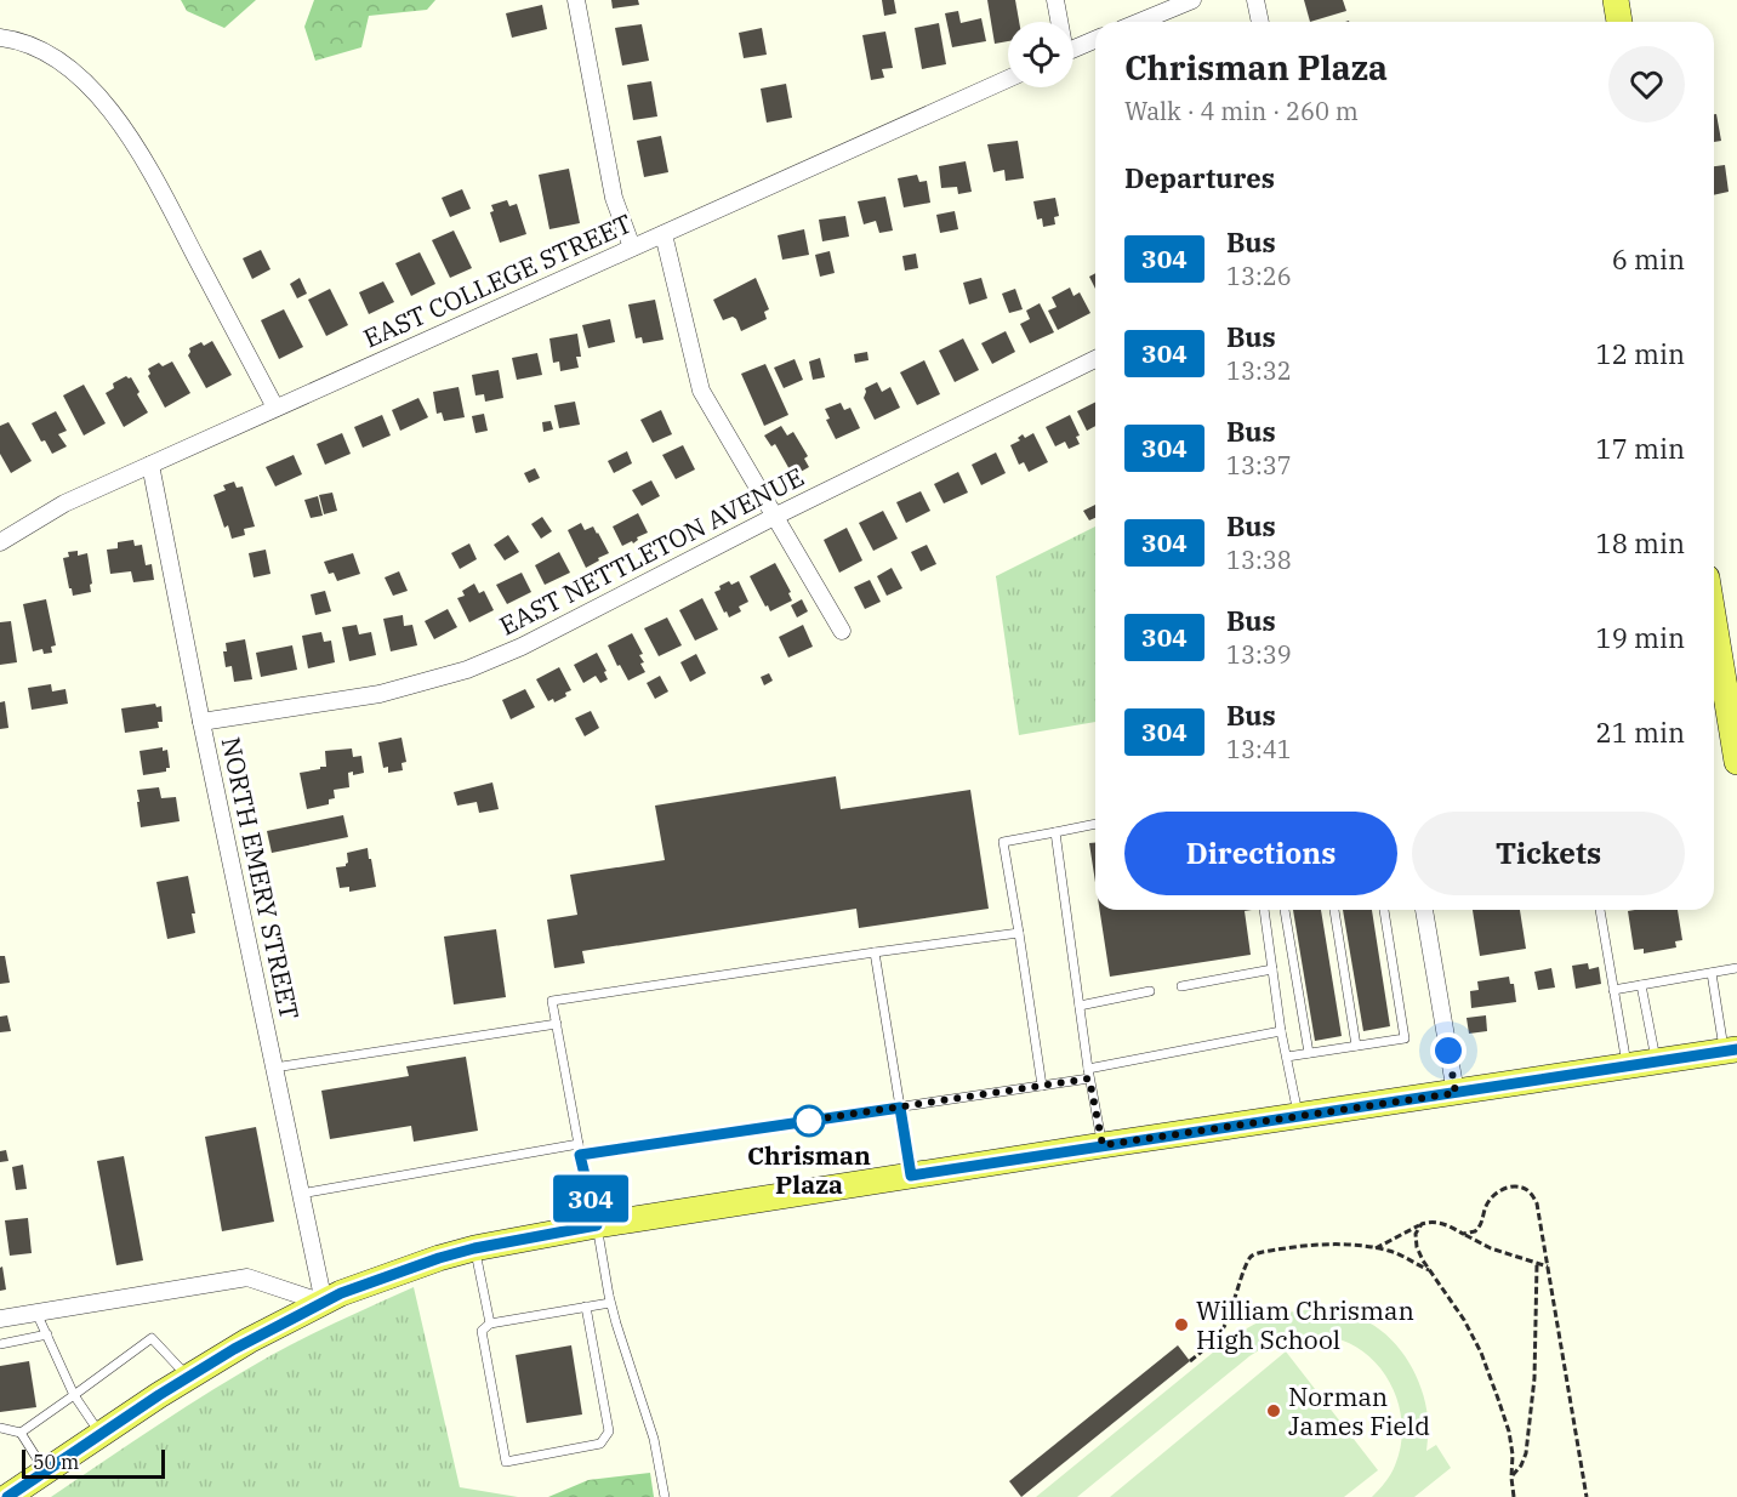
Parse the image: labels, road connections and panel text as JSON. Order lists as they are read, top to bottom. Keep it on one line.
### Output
{"streets":{"street":["EAST COLLEGE STREET","EAST NETTLETON AVENUE","NORTH EMERY STREET"]},"crossings":[["EAST COLLEGE STREET","NORTH EMERY STREET"],["EAST NETTLETON AVENUE","NORTH EMERY STREET"]],"places":["Chrisman Plaza","William Chrisman High School","Norman James Field"],"lines":["bus line 304"],"scale_bar":"50 m","page":{"on_map":"304","heading":[["Chrisman Plaza","Walk · 4 min · 260 m"],"Departures"],"list":[{"mark":"304","name":"Bus","note":"13:26","value":"6 min"},{"mark":"304","name":"Bus","note":"13:32","value":"12 min"},{"mark":"304","name":"Bus","note":"13:37","value":"17 min"},{"mark":"304","name":"Bus","note":"13:38","value":"18 min"},{"mark":"304","name":"Bus","note":"13:39","value":"19 min"},{"mark":"304","name":"Bus","note":"13:41","value":"21 min"}],"buttons":["Directions","Tickets"],"scale":"50 m"}}
